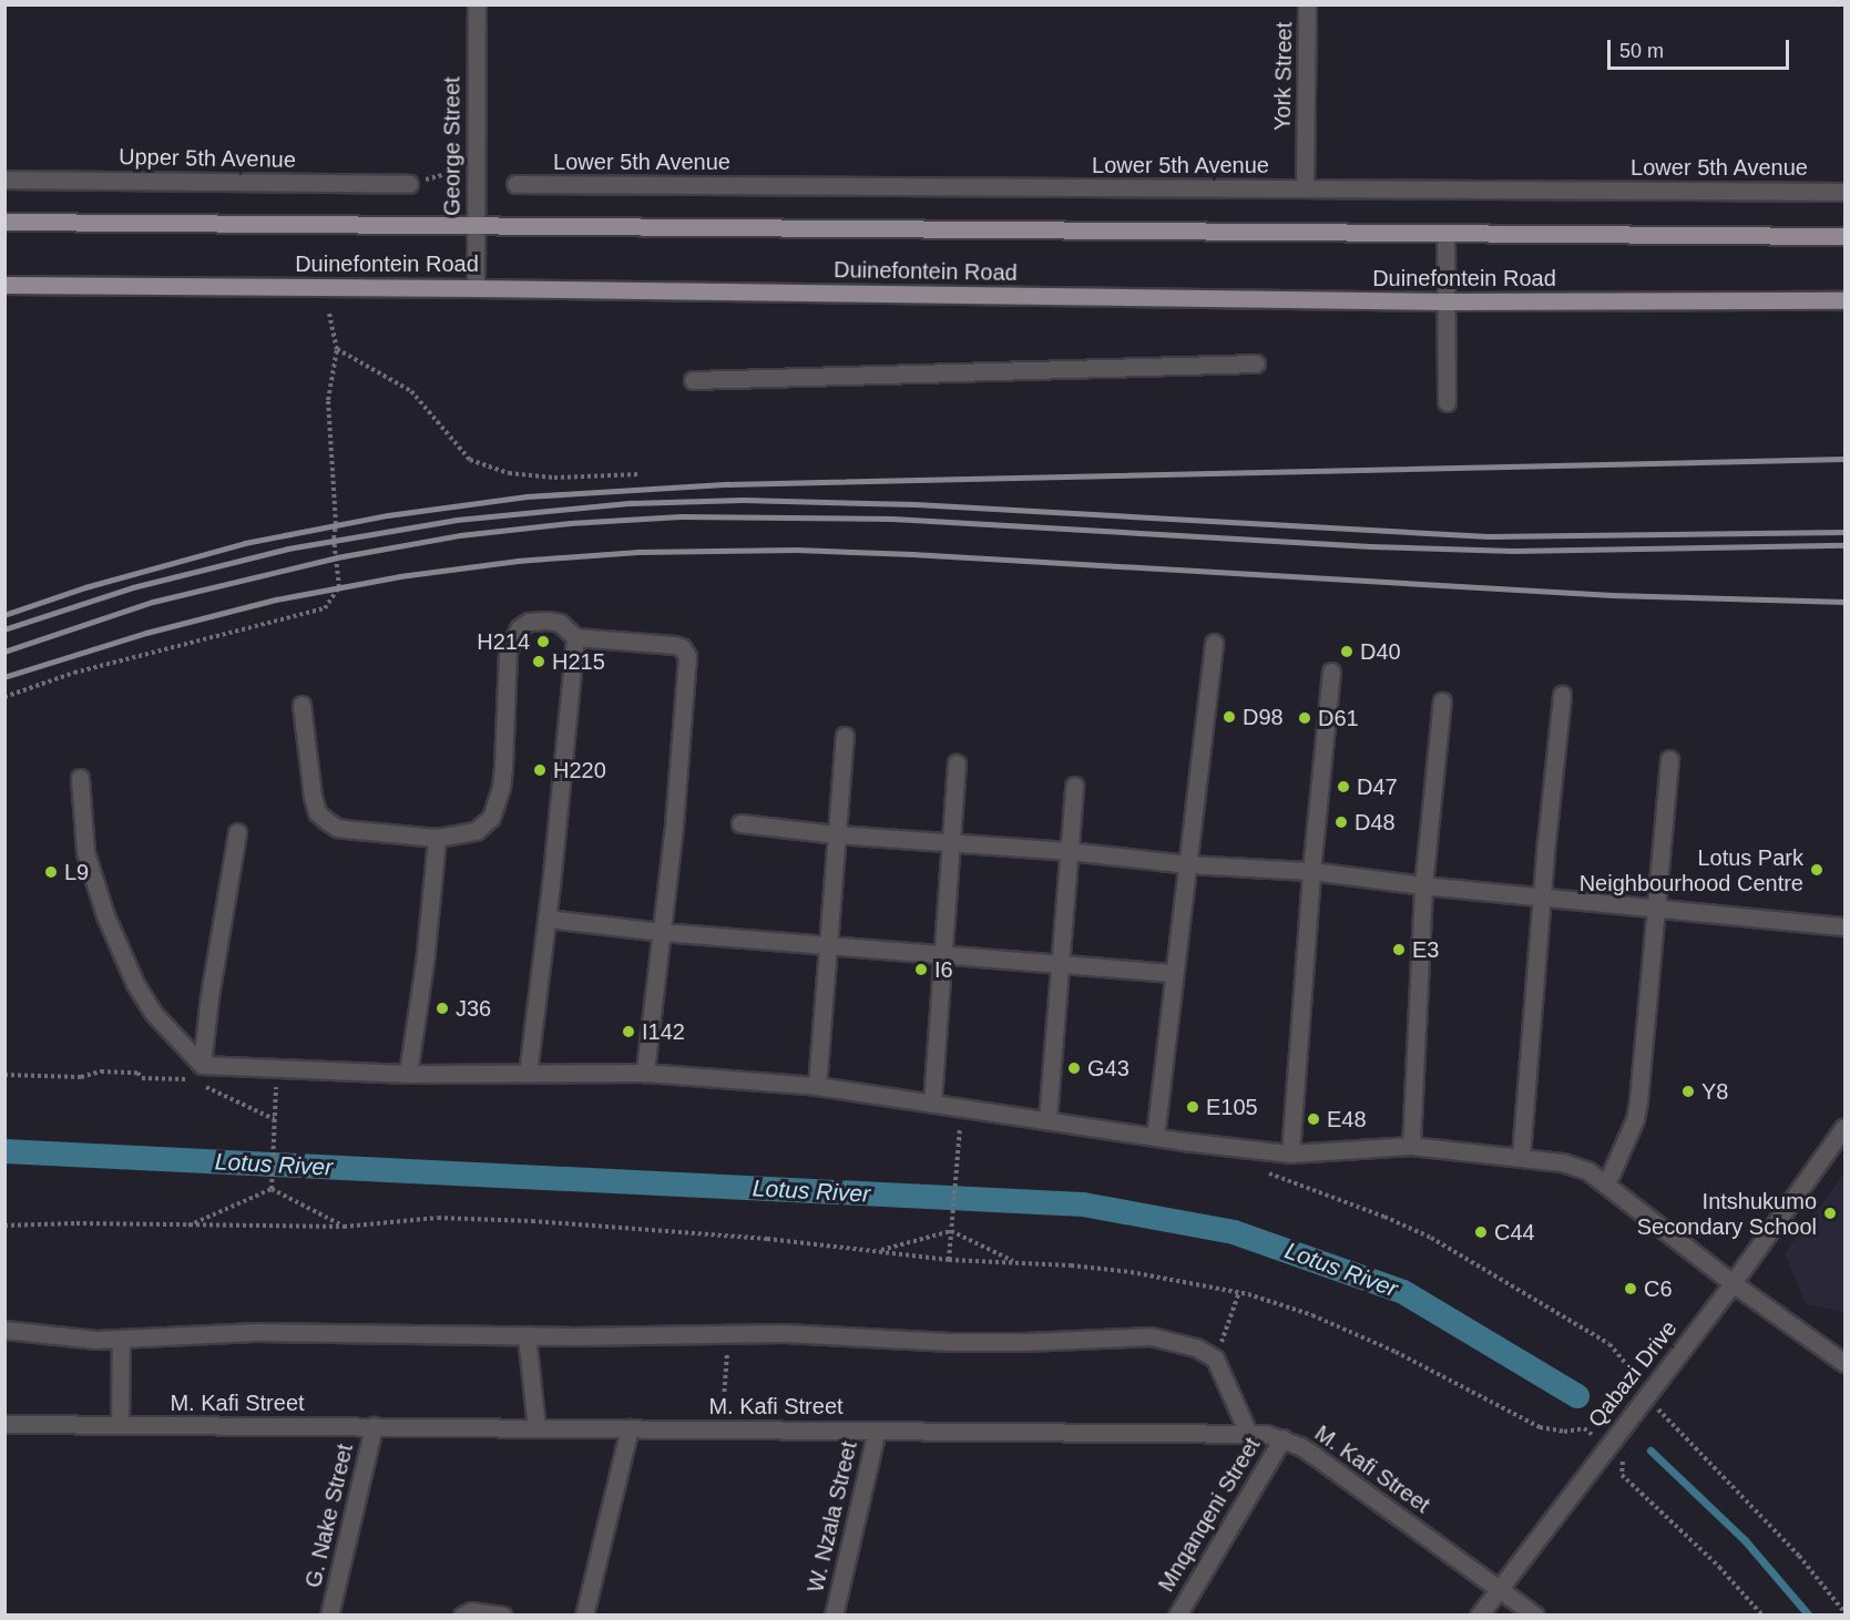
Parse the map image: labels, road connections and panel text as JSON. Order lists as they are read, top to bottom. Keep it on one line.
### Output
{"streets":{"main road":["Duinefontein Road"],"street":["York Street","George Street","Upper 5th Avenue","Lower 5th Avenue","Qabazi Drive","M. Kafi Street","Mnqanqeni Street","G. Nake Street","W. Nzala Street"]},"crossings":[["York Street","Lower 5th Avenue"],["George Street","Duinefontein Road"],["Qabazi Drive","M. Kafi Street"],["M. Kafi Street","Mnqanqeni Street"],["M. Kafi Street","G. Nake Street"],["M. Kafi Street","W. Nzala Street"]],"water":["Lotus River"],"places":["H214","D40","H215","D98","D61","H220","D47","D48","Lotus Park Neighbourhood Centre","L9","E3","I6","J36","I142","G43","Y8","E105","E48","Intshukumo Secondary School","C44","C6"],"scale_bar":"50 m"}
